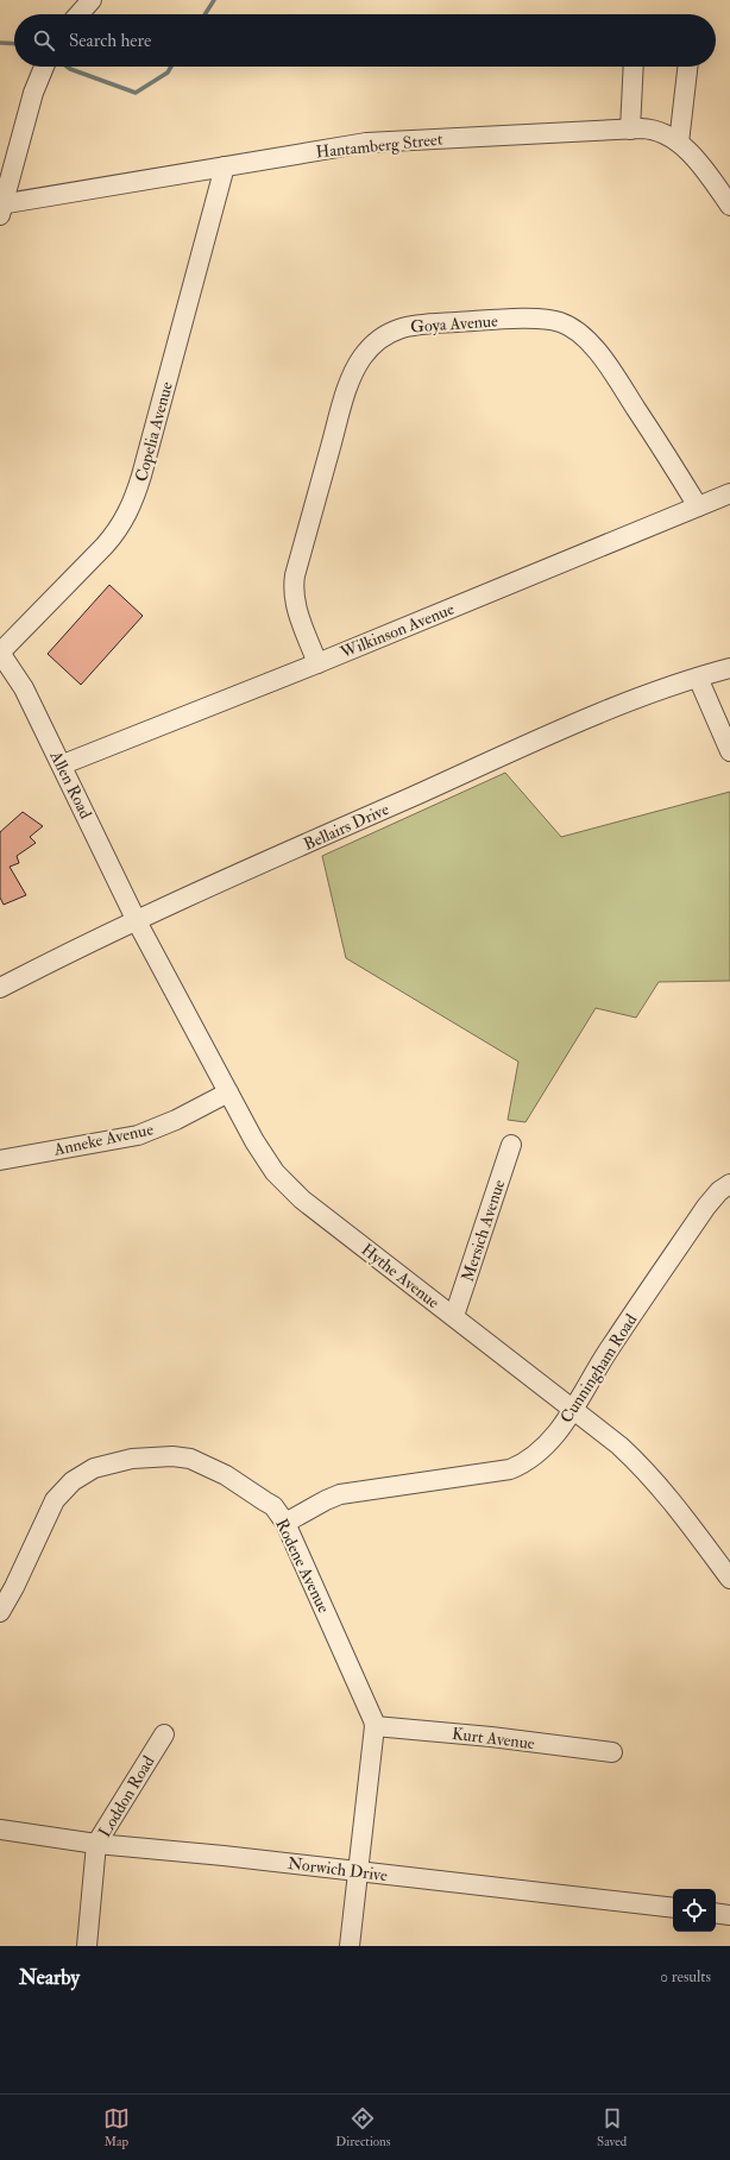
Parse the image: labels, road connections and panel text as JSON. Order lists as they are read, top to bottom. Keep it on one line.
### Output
{"streets":{"street":["Hantamberg Street","Goya Avenue","Copelia Avenue","Wilkinson Avenue","Allen Road","Bellairs Drive","Anneke Avenue","Mersich Avenue","Hythe Avenue","Cunningham Road","Rodene Avenue","Kurt Avenue","Loddon Road","Norwich Drive"]},"crossings":[["Hantamberg Street","Copelia Avenue"],["Goya Avenue","Wilkinson Avenue"],["Copelia Avenue","Allen Road"],["Wilkinson Avenue","Allen Road"],["Allen Road","Bellairs Drive"],["Allen Road","Hythe Avenue"],["Bellairs Drive","Hythe Avenue"],["Anneke Avenue","Hythe Avenue"],["Mersich Avenue","Hythe Avenue"],["Hythe Avenue","Cunningham Road"],["Cunningham Road","Rodene Avenue"],["Rodene Avenue","Kurt Avenue"],["Rodene Avenue","Norwich Drive"],["Loddon Road","Norwich Drive"]],"page":{"search":"Search here","heading":["Nearby","0 results"],"nav":["Map","Directions","Saved"]}}
